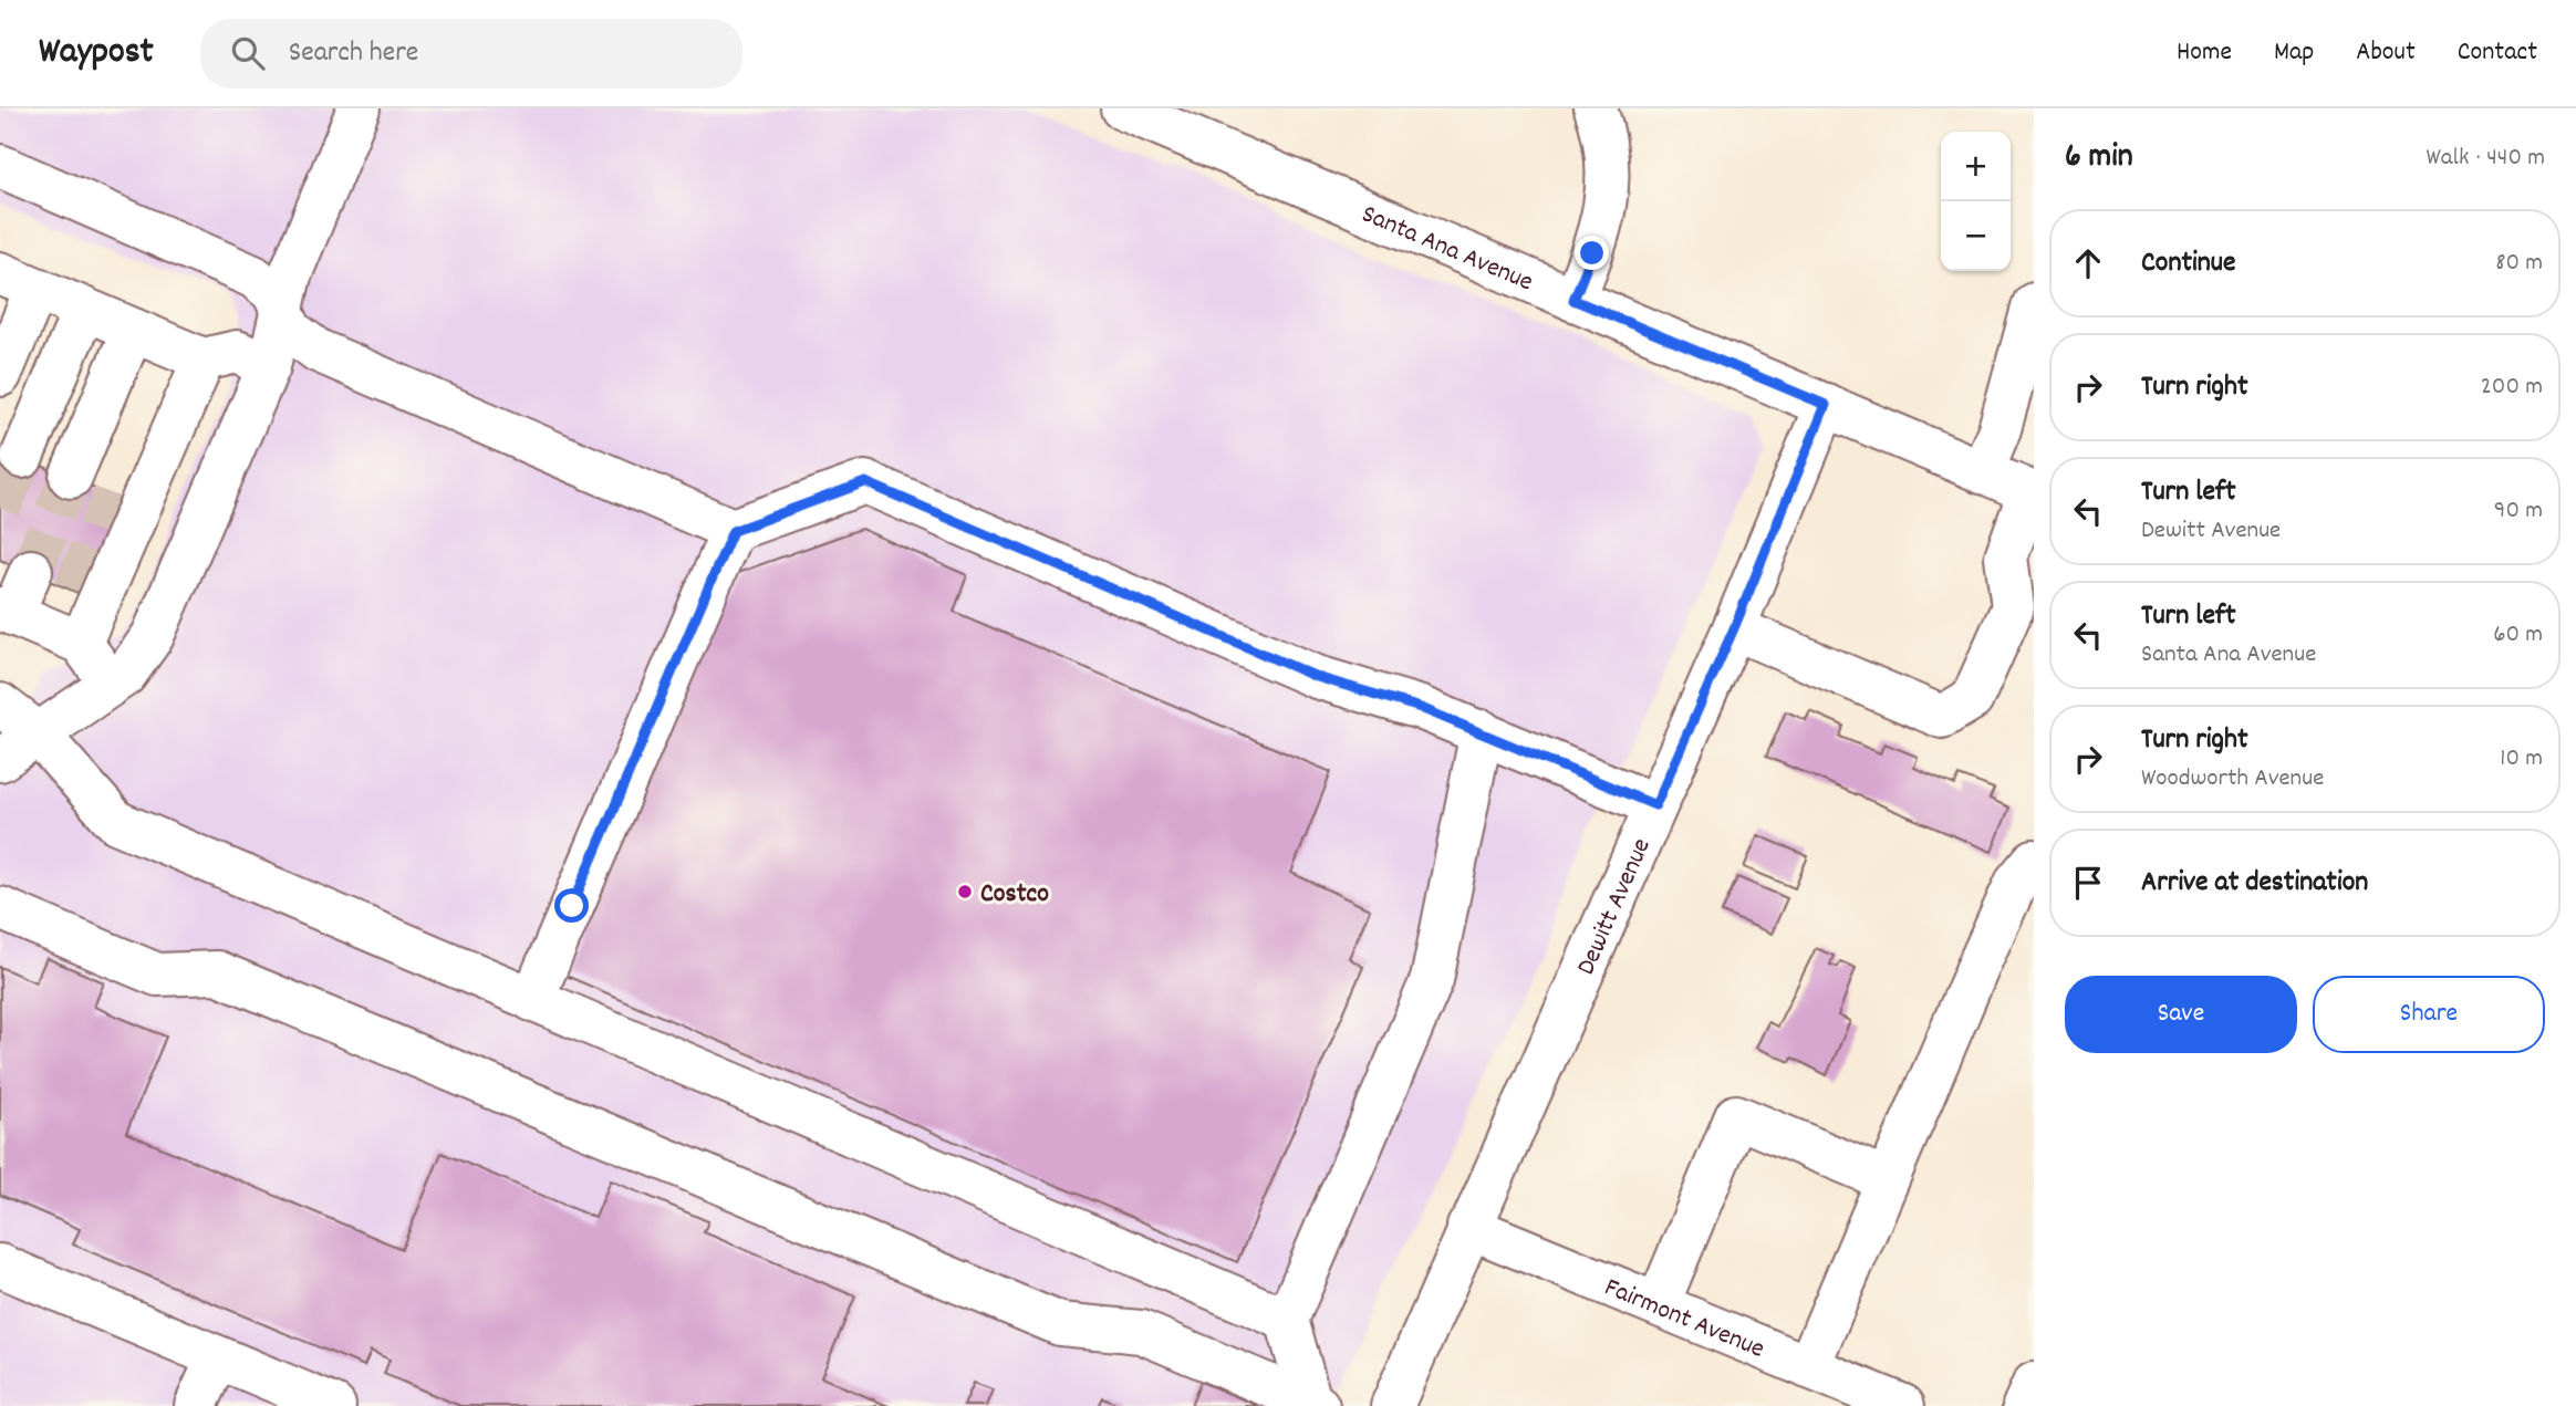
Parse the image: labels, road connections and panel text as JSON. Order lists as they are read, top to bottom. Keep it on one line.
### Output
{"streets":{"street":["Santa Ana Avenue","Dewitt Avenue","Fairmont Avenue"]},"crossings":[["Santa Ana Avenue","Dewitt Avenue"],["Dewitt Avenue","Fairmont Avenue"]],"places":["Costco"],"page":{"header":"Waypost","search":"Search here","nav":["Home","Map","About","Contact"],"heading":["6 min","Walk · 440 m"],"map_buttons":["+","−"],"list":[["Continue","80 m"],["Turn right","200 m"],["Turn left","Dewitt Avenue","90 m"],["Turn left","Santa Ana Avenue","60 m"],["Turn right","Woodworth Avenue","10 m"],"Arrive at destination"],"buttons":["Save","Share"]}}
